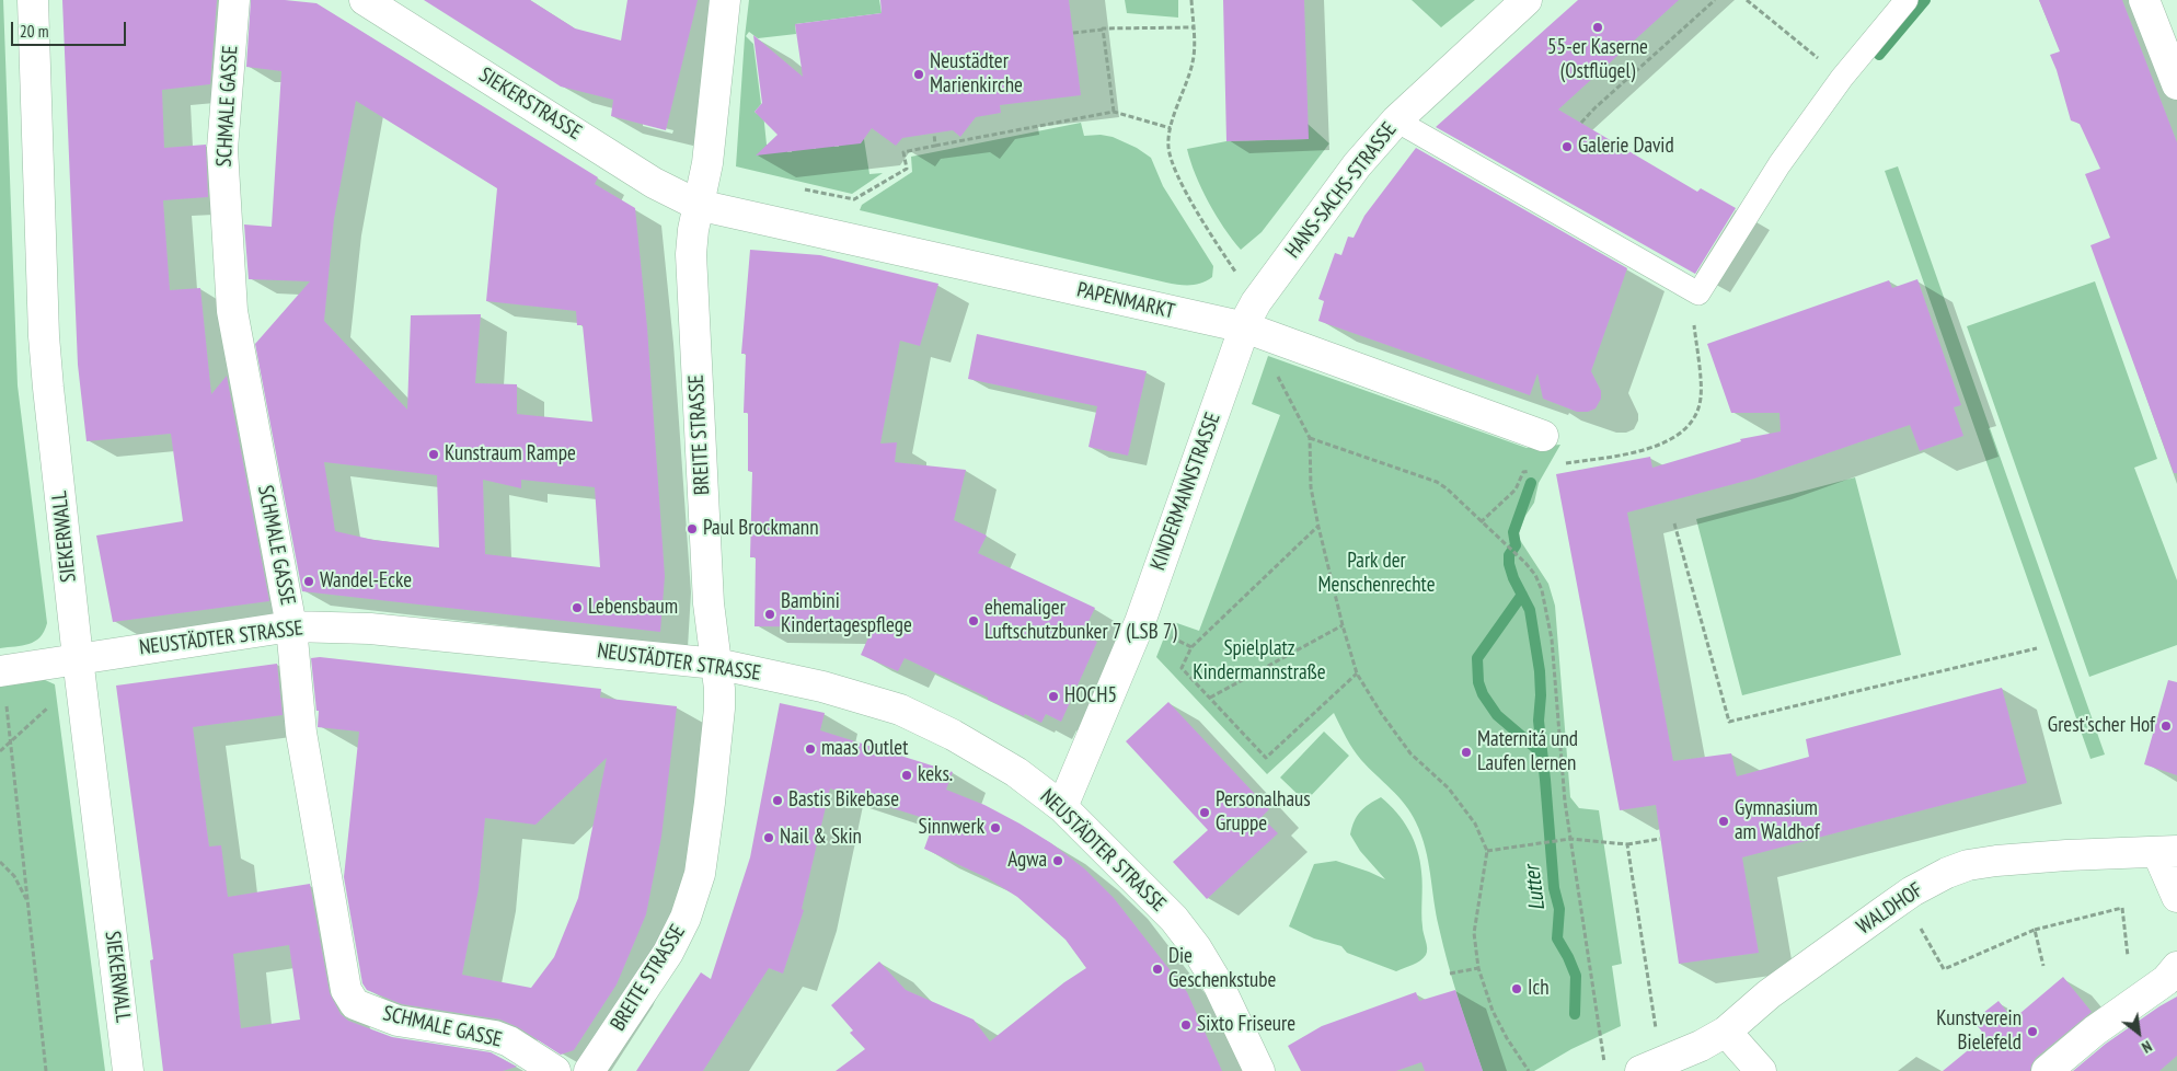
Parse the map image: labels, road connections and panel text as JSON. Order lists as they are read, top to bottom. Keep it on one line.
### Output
{"streets":{"street":["SIEKERSTRASSE","SCHMALE GASSE","HANS-SACHS-STRASSE","PAPENMARKT","BREITE STRASSE","KINDERMANNSTRASSE","SIEKERWALL","NEUSTÄDTER STRASSE","WALDHOF"]},"crossings":[["SIEKERSTRASSE","PAPENMARKT"],["SIEKERSTRASSE","BREITE STRASSE"],["SCHMALE GASSE","NEUSTÄDTER STRASSE"],["HANS-SACHS-STRASSE","PAPENMARKT"],["HANS-SACHS-STRASSE","KINDERMANNSTRASSE"],["PAPENMARKT","BREITE STRASSE"],["PAPENMARKT","KINDERMANNSTRASSE"],["BREITE STRASSE","NEUSTÄDTER STRASSE"],["KINDERMANNSTRASSE","NEUSTÄDTER STRASSE"],["SIEKERWALL","NEUSTÄDTER STRASSE"]],"water":["Lutter"],"parks":["Park der Menschenrechte","Spielplatz Kindermannstraße"],"places":["55-er Kaserne (Ostflügel)","Neustädter Marienkirche","Galerie David","Kunstraum Rampe","Paul Brockmann","Wandel-Ecke","Lebensbaum","Bambini Kindertagespflege","ehemaliger Luftschutzbunker 7 (LSB 7)","HOCH5","Grest'scher Hof","maas Outlet","Maternitá und Laufen lernen","keks.","Bastis Bikebase","Personalhaus Gruppe","Gymnasium am Waldhof","Sinnwerk","Nail & Skin","Agwa","Die Geschenkstube","Ich","Sixto Friseure","Kunstverein Bielefeld"],"scale_bar":"20 m","north":"bottom right"}
